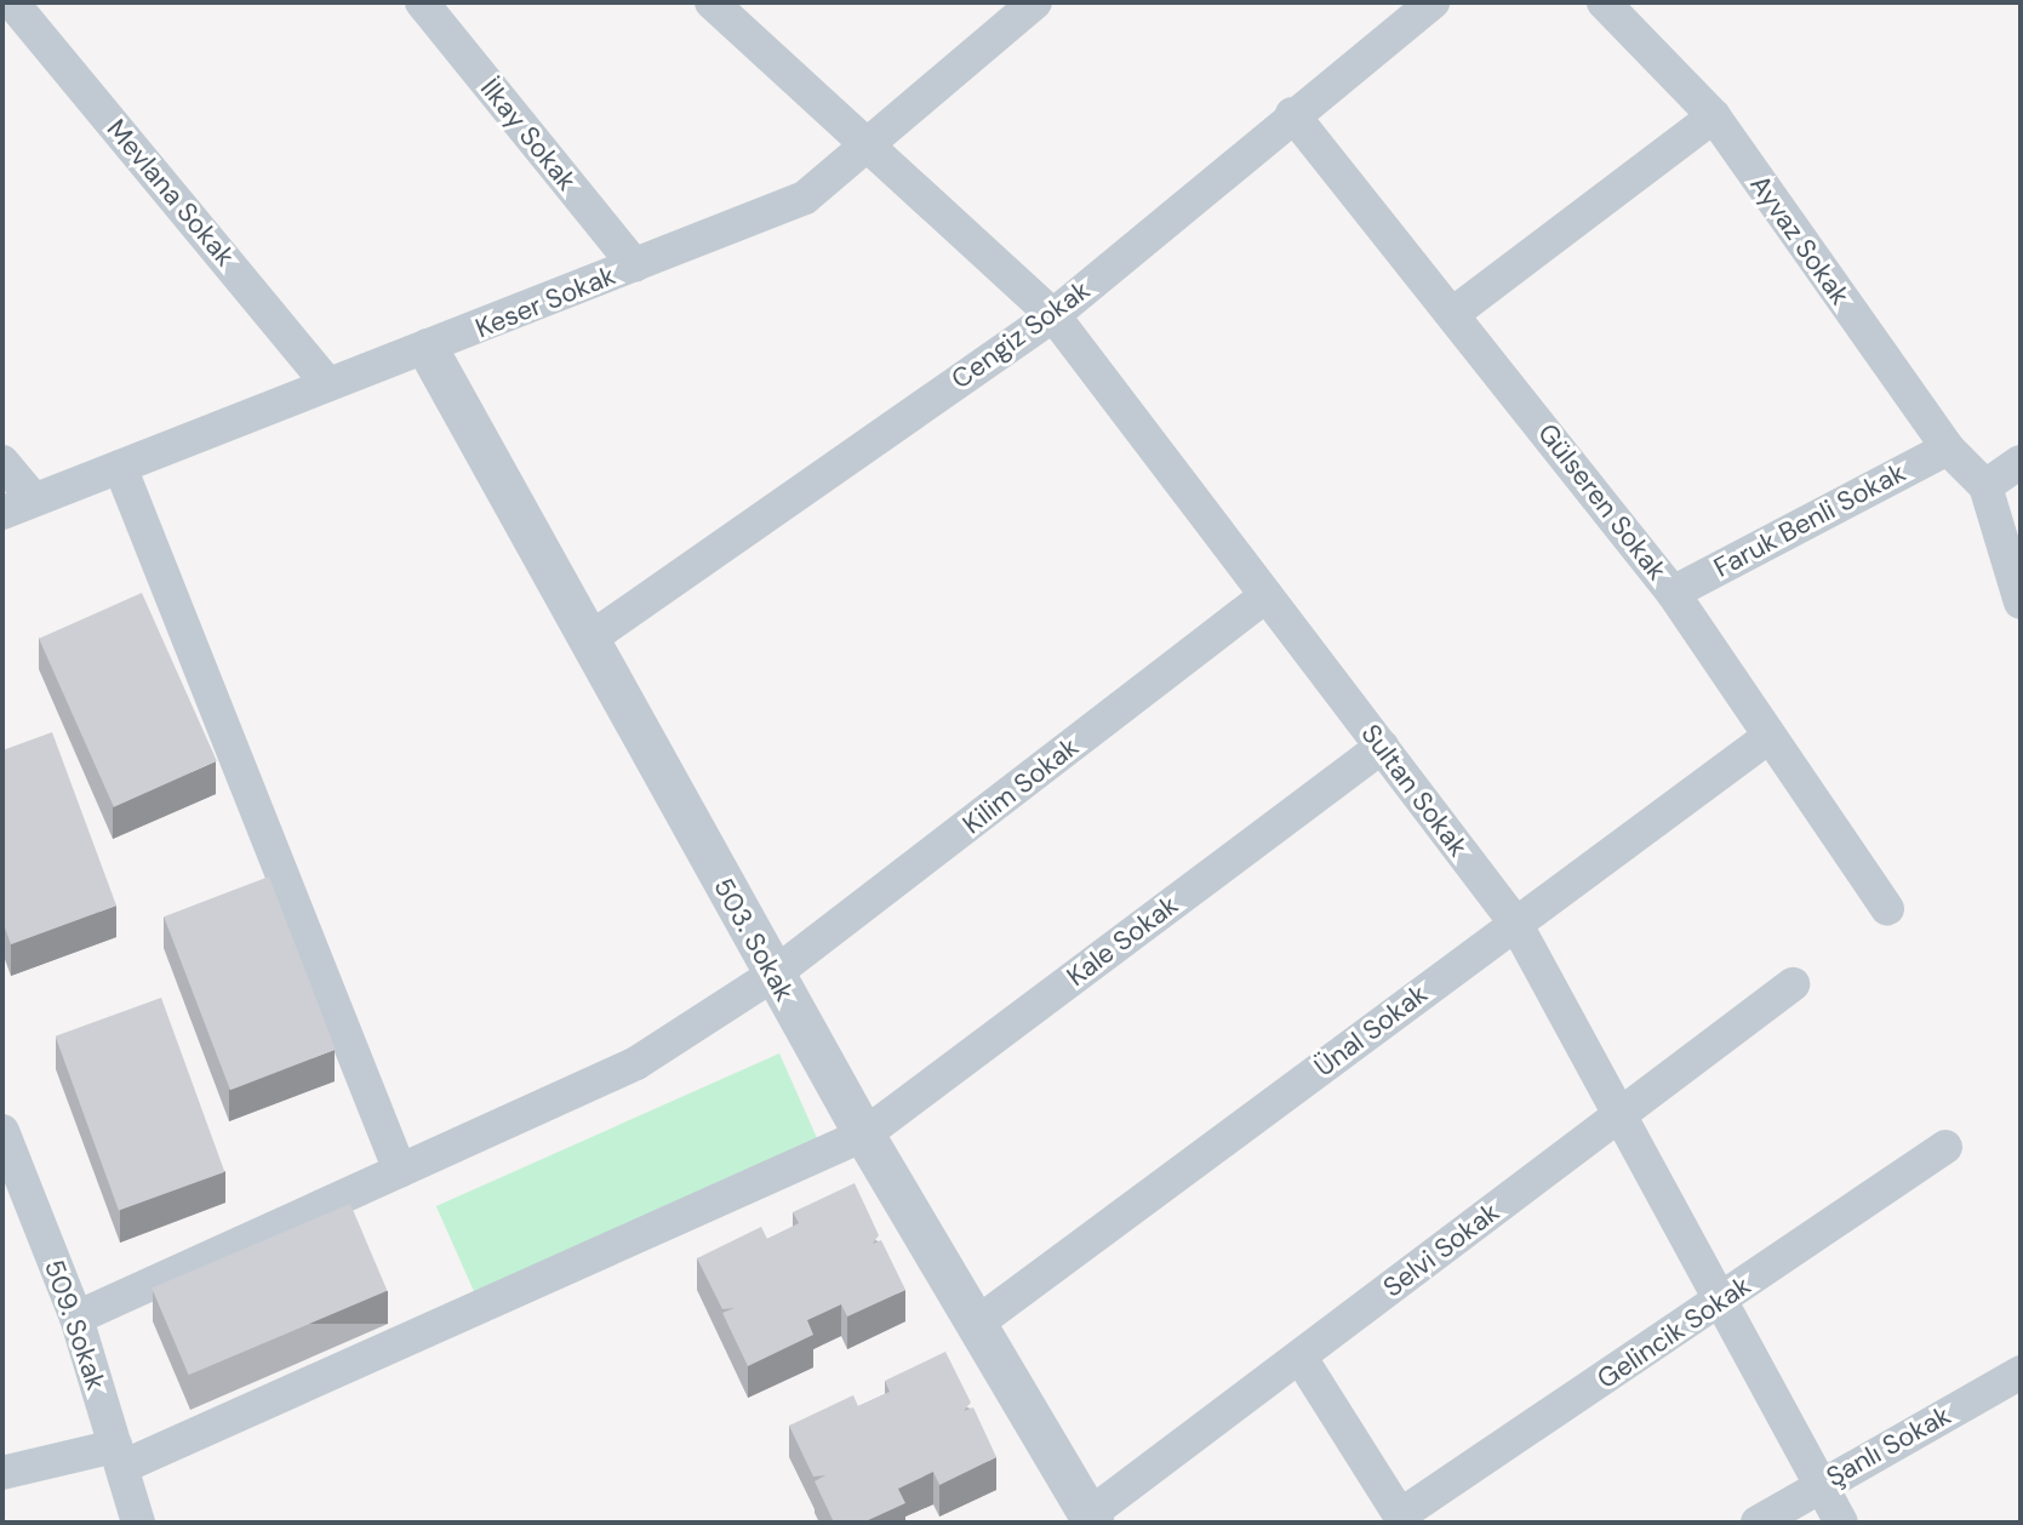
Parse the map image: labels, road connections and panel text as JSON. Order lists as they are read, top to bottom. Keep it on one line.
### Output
{"streets":{"street":["İlkay Sokak","Mevlana Sokak","Ayvaz Sokak","Keser Sokak","Cengiz Sokak","Gülseren Sokak","Faruk Benli Sokak","Kilim Sokak","Sultan Sokak","503. Sokak","Kale Sokak","Ünal Sokak","Selvi Sokak","509. Sokak","Gelincik Sokak","Şanlı Sokak"]},"crossings":[["İlkay Sokak","Keser Sokak"],["Mevlana Sokak","Keser Sokak"],["Ayvaz Sokak","Faruk Benli Sokak"],["Keser Sokak","Sultan Sokak"],["Keser Sokak","503. Sokak"],["Cengiz Sokak","Gülseren Sokak"],["Cengiz Sokak","Sultan Sokak"],["Cengiz Sokak","503. Sokak"],["Gülseren Sokak","Faruk Benli Sokak"],["Gülseren Sokak","Ünal Sokak"],["Kilim Sokak","Sultan Sokak"],["Kilim Sokak","503. Sokak"],["Kilim Sokak","509. Sokak"],["Sultan Sokak","Kale Sokak"],["Sultan Sokak","Ünal Sokak"],["Sultan Sokak","Selvi Sokak"],["Sultan Sokak","Gelincik Sokak"],["Sultan Sokak","Şanlı Sokak"],["503. Sokak","Kale Sokak"],["503. Sokak","Ünal Sokak"],["503. Sokak","Selvi Sokak"],["Kale Sokak","509. Sokak"],["Selvi Sokak","Gelincik Sokak"]]}
